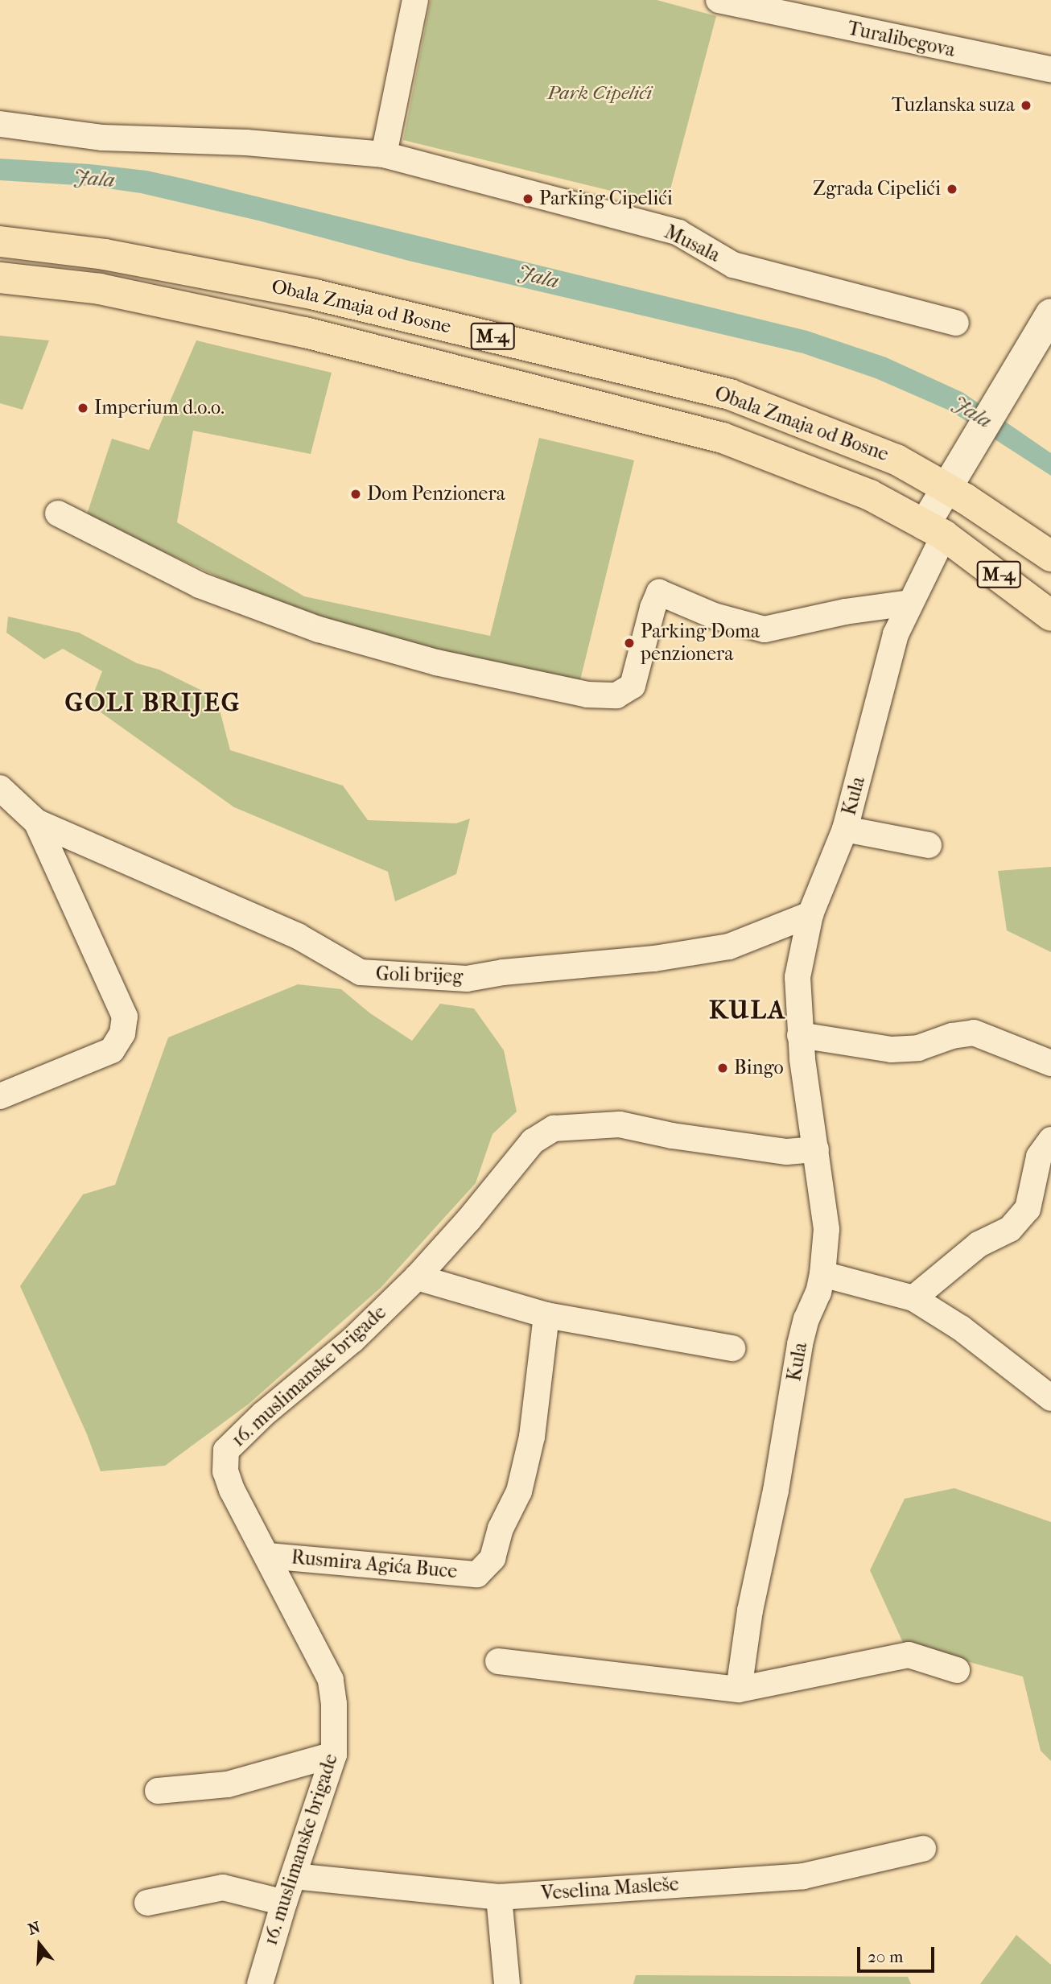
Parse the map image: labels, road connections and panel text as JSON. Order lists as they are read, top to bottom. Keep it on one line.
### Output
{"streets":{"main road":["Obala Zmaja od Bosne","M-4"],"street":["Turalibegova","Musala","Kula","Goli brijeg","16. muslimanske brigade","Rusmira Agića Buce","Veselina Masleše"]},"crossings":[["Obala Zmaja od Bosne","M-4"],["Obala Zmaja od Bosne","Kula"],["M-4","Kula"],["Kula","Goli brijeg"],["Kula","16. muslimanske brigade"],["16. muslimanske brigade","Rusmira Agića Buce"],["16. muslimanske brigade","Veselina Masleše"]],"districts":["GOLI BRIJEG","KULA"],"water":["Jala"],"parks":["Park Cipelići"],"places":["Tuzlanska suza","Zgrada Cipelići","Parking Cipelići","Imperium d.o.o.","Dom Penzionera","Parking Doma penzionera","Bingo"],"scale_bar":"20 m","north":"top"}
